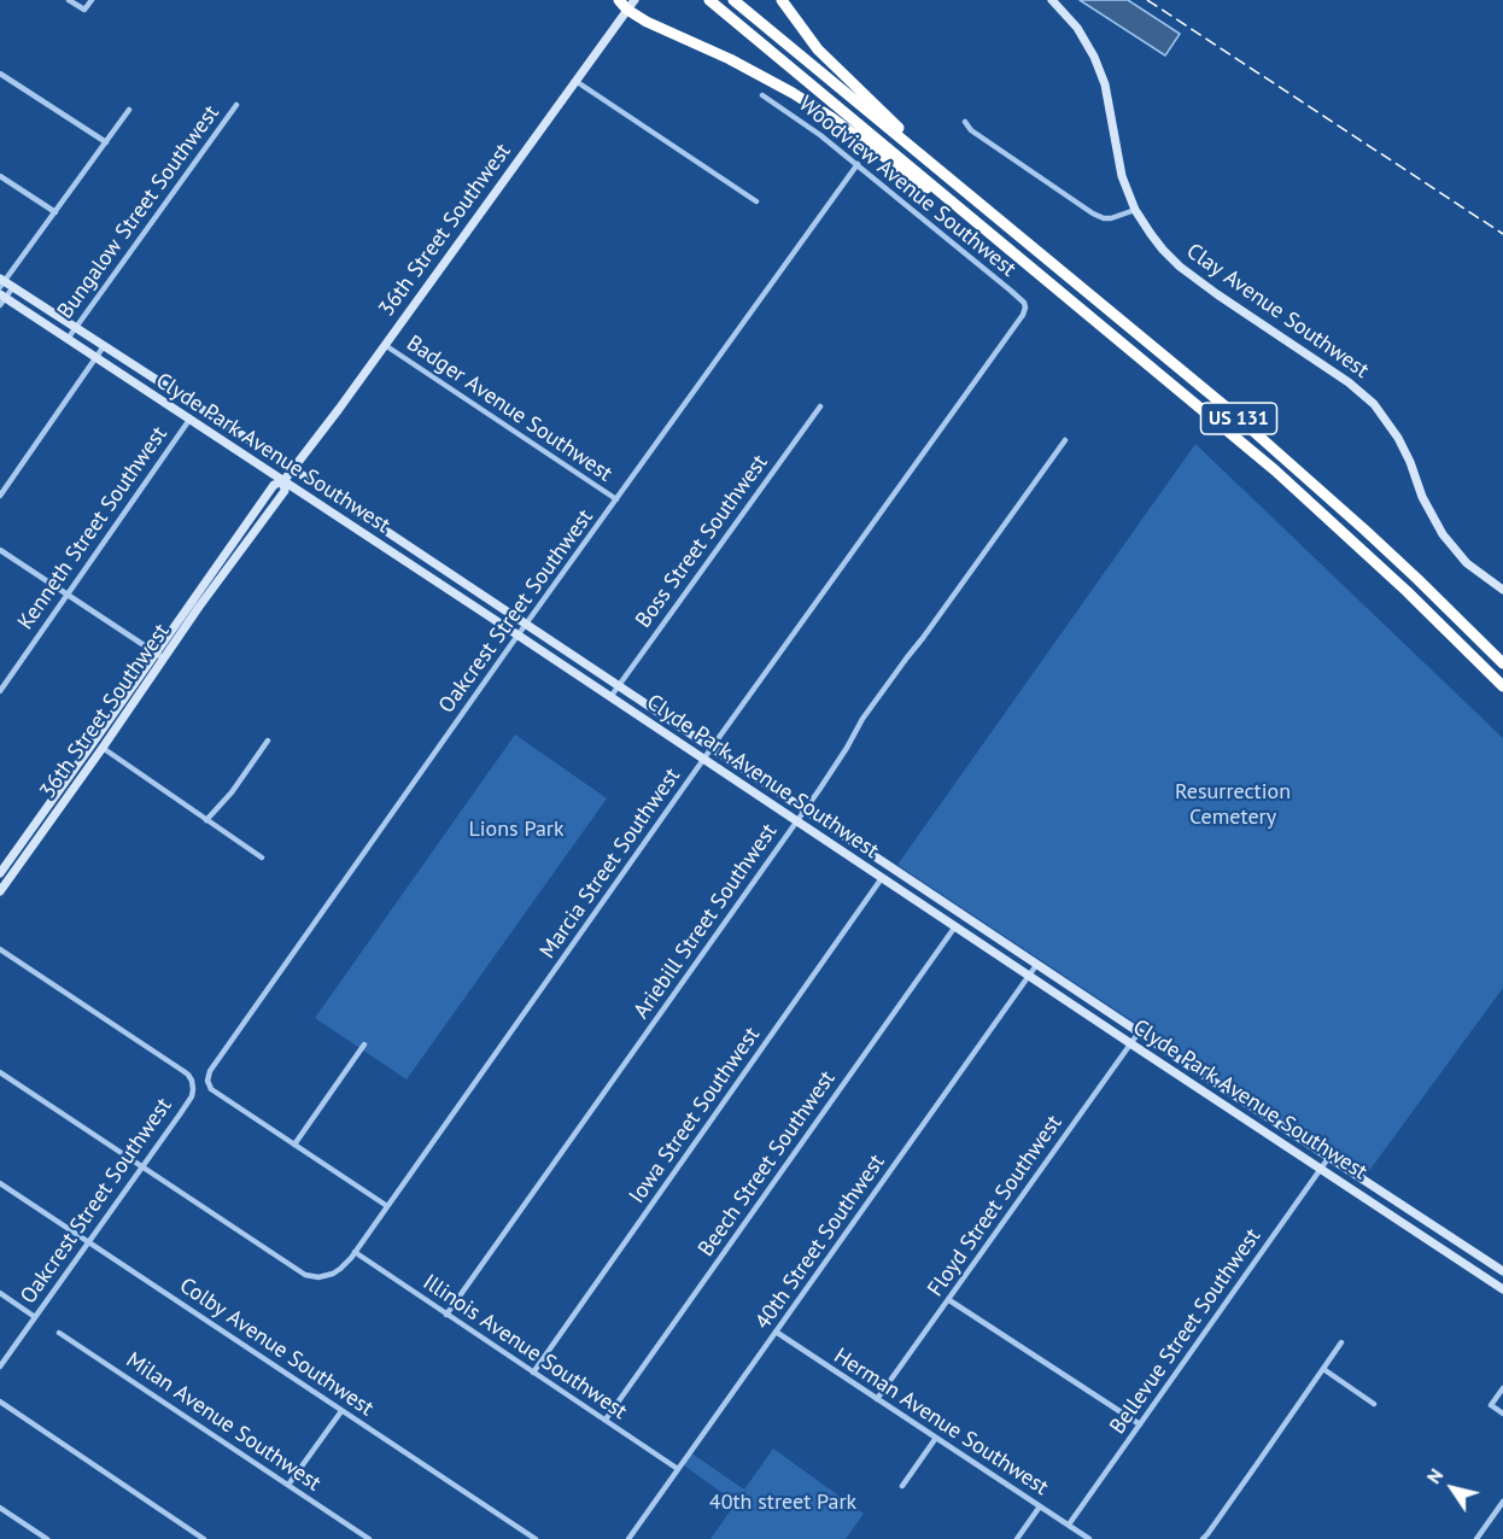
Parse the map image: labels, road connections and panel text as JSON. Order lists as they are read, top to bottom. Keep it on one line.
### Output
{"streets":{"highway":["US 131"],"main road":["36th Street Southwest","Clay Avenue Southwest","Clyde Park Avenue Southwest"],"street":["Woodview Avenue Southwest","Bungalow Street Southwest","Badger Avenue Southwest","Kenneth Street Southwest","Boss Street Southwest","Oakcrest Street Southwest","Marcia Street Southwest","Ariebill Street Southwest","Iowa Street Southwest","Beech Street Southwest","Floyd Street Southwest","40th Street Southwest","Bellevue Street Southwest","Colby Avenue Southwest","Illinois Avenue Southwest","Milan Avenue Southwest","Herman Avenue Southwest"]},"crossings":[["Woodview Avenue Southwest","Oakcrest Street Southwest"],["Woodview Avenue Southwest","Marcia Street Southwest"],["Bungalow Street Southwest","Clyde Park Avenue Southwest"],["36th Street Southwest","Badger Avenue Southwest"],["36th Street Southwest","Clyde Park Avenue Southwest"],["Badger Avenue Southwest","Oakcrest Street Southwest"],["Clyde Park Avenue Southwest","Kenneth Street Southwest"],["Clyde Park Avenue Southwest","Boss Street Southwest"],["Clyde Park Avenue Southwest","Oakcrest Street Southwest"],["Clyde Park Avenue Southwest","Marcia Street Southwest"],["Clyde Park Avenue Southwest","Ariebill Street Southwest"],["Clyde Park Avenue Southwest","Iowa Street Southwest"],["Clyde Park Avenue Southwest","Beech Street Southwest"],["Clyde Park Avenue Southwest","Floyd Street Southwest"],["Clyde Park Avenue Southwest","40th Street Southwest"],["Clyde Park Avenue Southwest","Bellevue Street Southwest"],["Oakcrest Street Southwest","Marcia Street Southwest"],["Oakcrest Street Southwest","Colby Avenue Southwest"],["Marcia Street Southwest","Illinois Avenue Southwest"],["Ariebill Street Southwest","Illinois Avenue Southwest"],["Iowa Street Southwest","Illinois Avenue Southwest"],["Beech Street Southwest","Illinois Avenue Southwest"],["Floyd Street Southwest","Herman Avenue Southwest"],["40th Street Southwest","Illinois Avenue Southwest"],["40th Street Southwest","Herman Avenue Southwest"],["Bellevue Street Southwest","Herman Avenue Southwest"]],"parks":["Resurrection Cemetery","Lions Park","40th street Park"],"north":"top left"}
